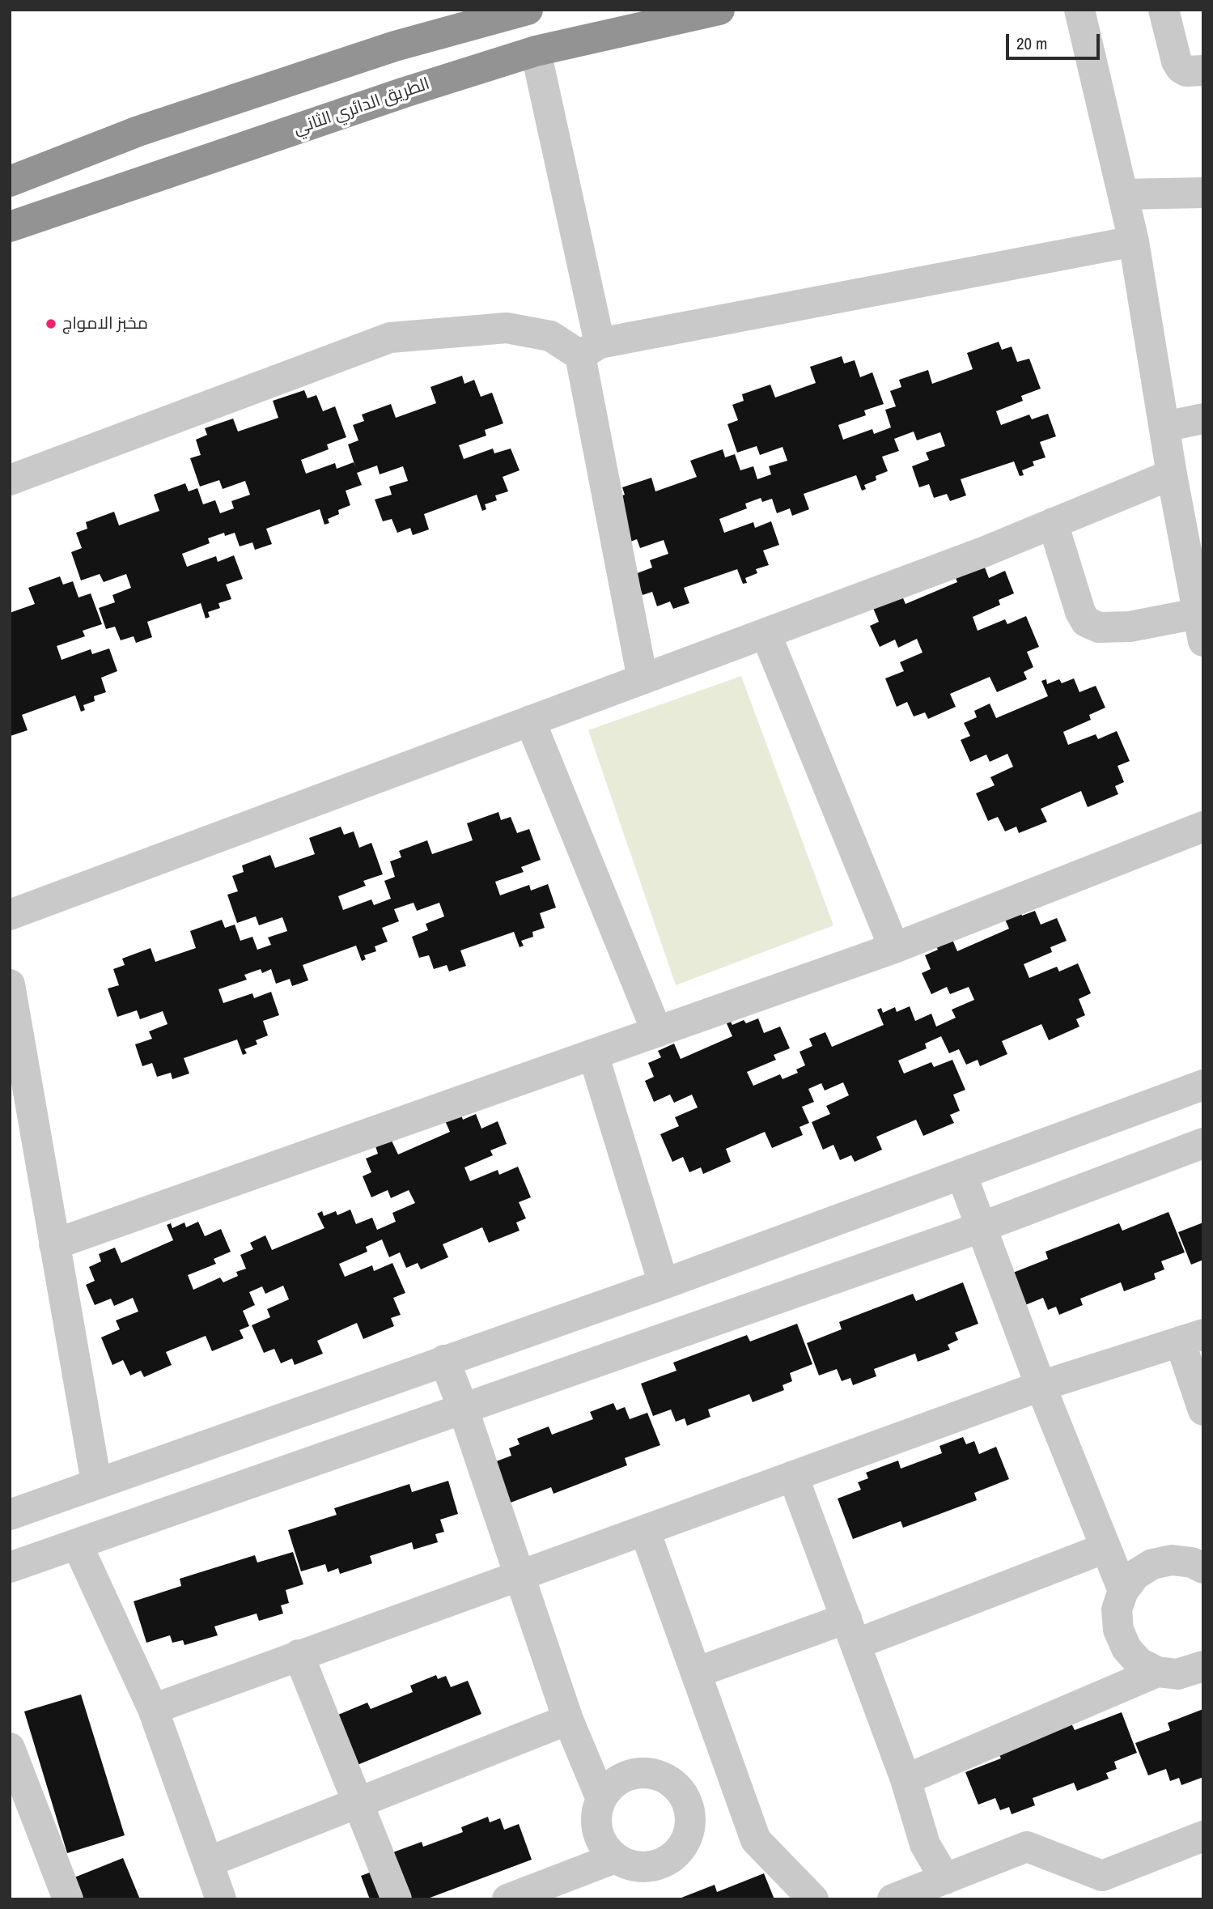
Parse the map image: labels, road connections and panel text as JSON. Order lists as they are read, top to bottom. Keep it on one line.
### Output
{"streets":{"highway":["الطريق الدائري الثاني"]},"places":["مخبز الامواج"],"scale_bar":"20 m"}
